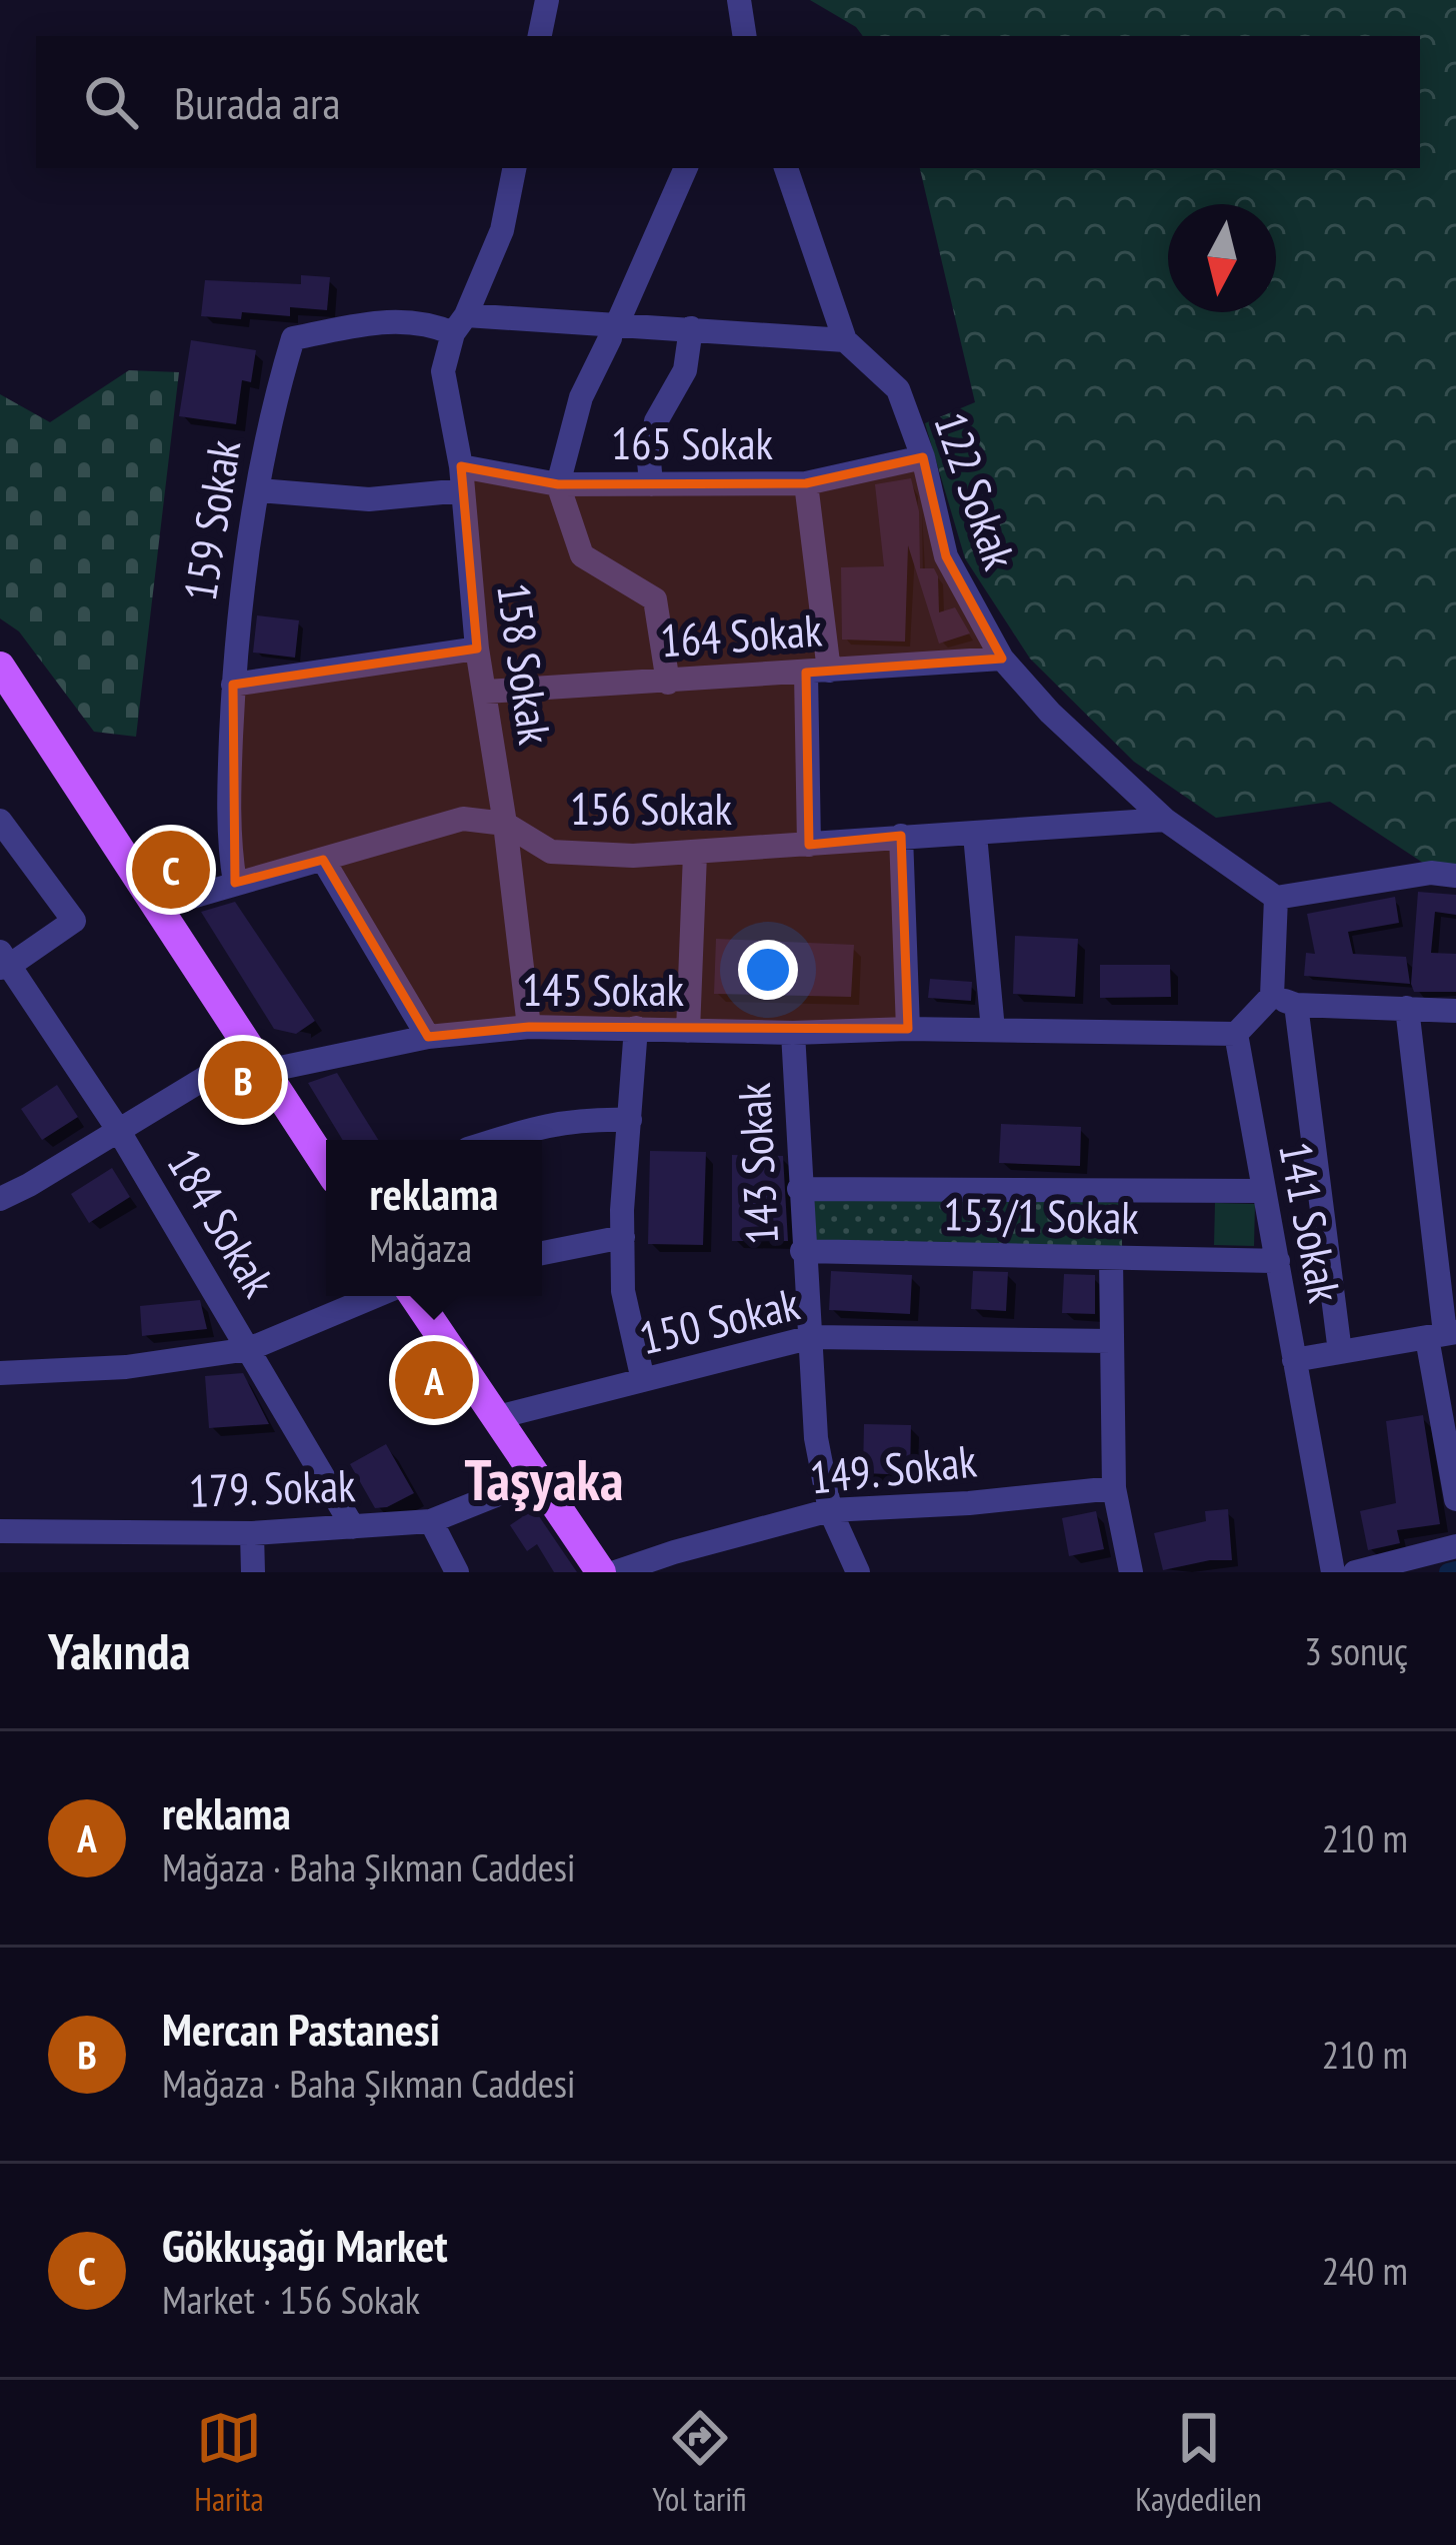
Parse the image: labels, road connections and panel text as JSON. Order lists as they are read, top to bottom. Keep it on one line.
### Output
{"streets":{"street":["165 Sokak","122 Sokak","159 Sokak","164 Sokak","158 Sokak","156 Sokak","145 Sokak","143 Sokak","153/1 Sokak","184 Sokak","141 Sokak","150 Sokak","149. Sokak","179. Sokak"]},"crossings":[["165 Sokak","122 Sokak"],["165 Sokak","159 Sokak"],["165 Sokak","158 Sokak"],["122 Sokak","164 Sokak"],["122 Sokak","156 Sokak"],["159 Sokak","158 Sokak"],["159 Sokak","156 Sokak"],["164 Sokak","158 Sokak"],["158 Sokak","156 Sokak"],["158 Sokak","145 Sokak"],["145 Sokak","143 Sokak"],["145 Sokak","184 Sokak"],["145 Sokak","141 Sokak"],["143 Sokak","153/1 Sokak"],["143 Sokak","150 Sokak"],["143 Sokak","149. Sokak"],["153/1 Sokak","141 Sokak"],["184 Sokak","179. Sokak"]],"districts":["Taşyaka"],"north":"bottom","page":{"search":"Burada ara","pins":["C","B","A"],"popup":["reklama","Mağaza"],"heading":["Yakında","3 sonuç"],"list":[{"mark":"A","name":"reklama","note":"Mağaza · Baha Şıkman Caddesi","value":"210 m"},{"mark":"B","name":"Mercan Pastanesi","note":"Mağaza · Baha Şıkman Caddesi","value":"210 m"},{"mark":"C","name":"Gökkuşağı Market","note":"Market · 156 Sokak","value":"240 m"}],"nav":["Harita","Yol tarifi","Kaydedilen"]}}
